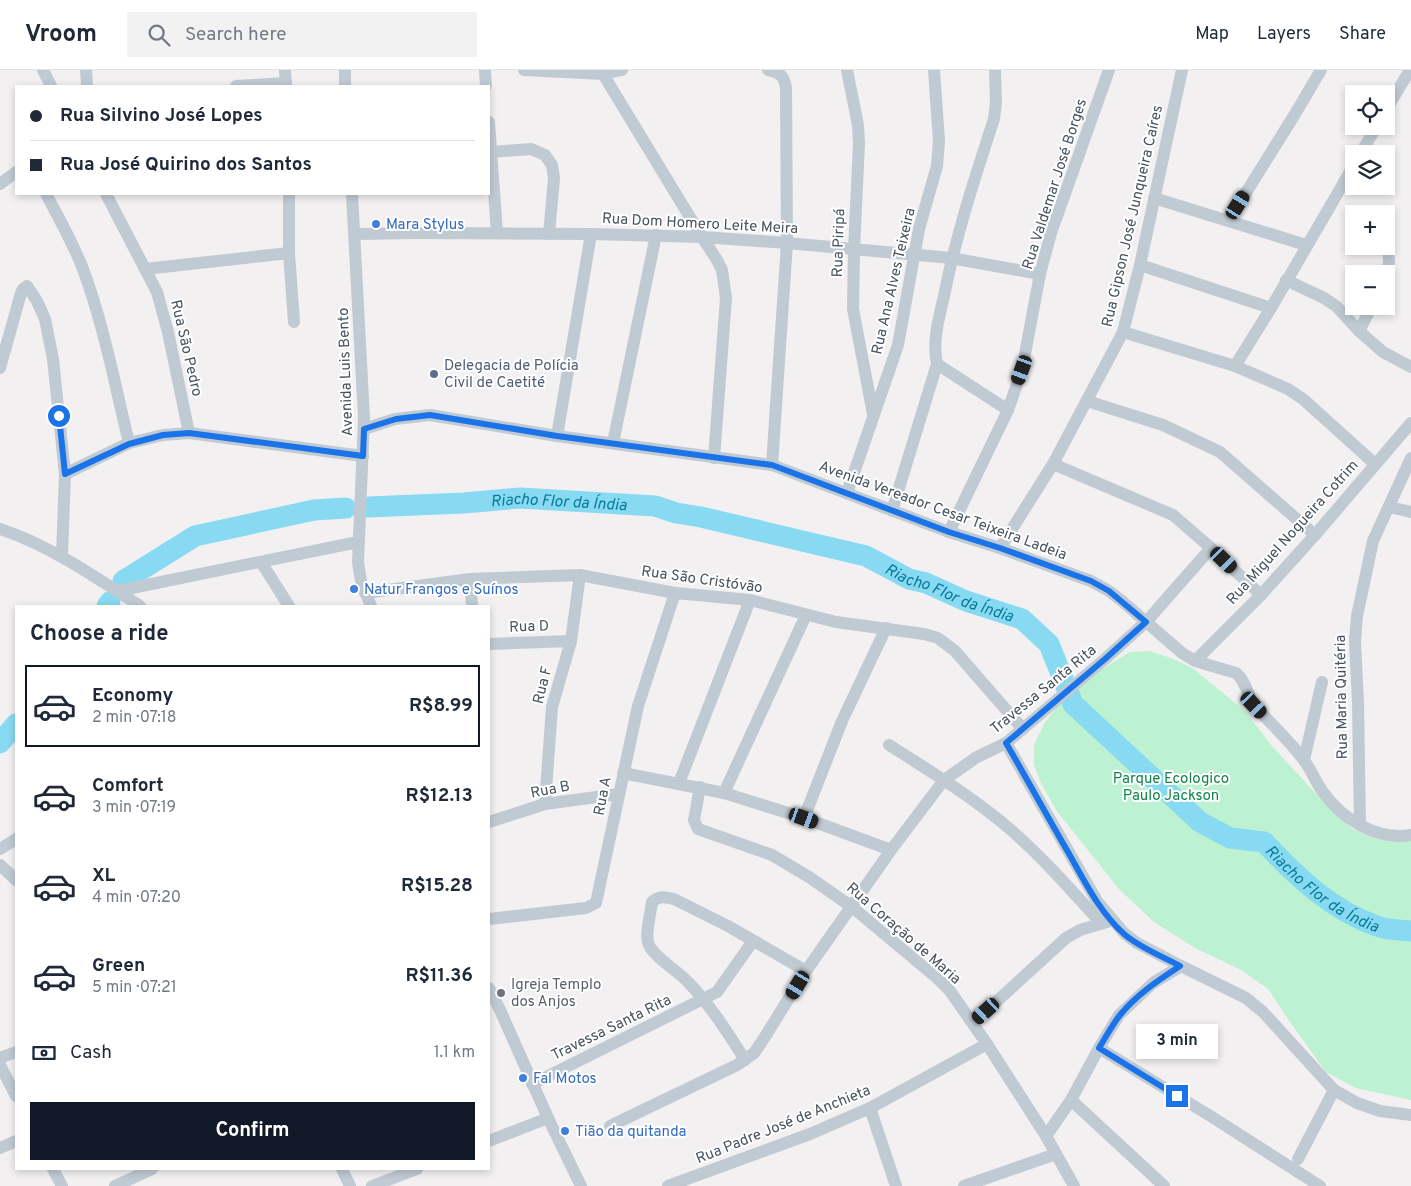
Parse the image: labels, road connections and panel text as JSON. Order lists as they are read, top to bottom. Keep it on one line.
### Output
{"streets":{"street":["Rua Valdemar José Borges","Rua Gipson José Junqueira Caíres","Rua Dom Homero Leite Meira","Rua Piripá","Rua Ana Alves Teixeira","Rua São Pedro","Avenida Luis Bento","Avenida Vereador Cesar Teixeira Ladeia","Rua Miguel Nogueira Cotrim","Rua São Cristóvão","Rua D","Rua F","Travessa Santa Rita","Rua Maria Quitéria","Rua B","Rua A","Rua Coração de Maria","Rua Padre José de Anchieta"]},"crossings":[["Rua Valdemar José Borges","Rua Dom Homero Leite Meira"],["Rua Valdemar José Borges","Avenida Vereador Cesar Teixeira Ladeia"],["Rua Gipson José Junqueira Caíres","Avenida Vereador Cesar Teixeira Ladeia"],["Rua Dom Homero Leite Meira","Rua Piripá"],["Rua Dom Homero Leite Meira","Rua Ana Alves Teixeira"],["Rua Dom Homero Leite Meira","Avenida Luis Bento"],["Rua Piripá","Rua Ana Alves Teixeira"],["Rua Ana Alves Teixeira","Avenida Vereador Cesar Teixeira Ladeia"],["Avenida Luis Bento","Avenida Vereador Cesar Teixeira Ladeia"],["Avenida Luis Bento","Rua São Cristóvão"],["Avenida Vereador Cesar Teixeira Ladeia","Rua Miguel Nogueira Cotrim"],["Avenida Vereador Cesar Teixeira Ladeia","Travessa Santa Rita"],["Avenida Vereador Cesar Teixeira Ladeia","Rua Maria Quitéria"],["Rua São Cristóvão","Rua F"],["Rua São Cristóvão","Travessa Santa Rita"],["Rua São Cristóvão","Rua A"],["Rua D","Rua F"],["Rua F","Rua B"],["Travessa Santa Rita","Rua Coração de Maria"],["Rua B","Rua A"],["Rua Coração de Maria","Rua Padre José de Anchieta"]],"water":["Riacho Flor da Índia"],"parks":["Parque Ecologico Paulo Jackson"],"places":["Mara Stylus","Delegacia de Polícia Civil de Caetité","Natur Frangos e Suínos","Igreja Templo dos Anjos","Fal Motos","Tião da quitanda"],"page":{"header":"Vroom","search":"Search here","nav":["Map","Layers","Share"],"map_buttons":["+","−"],"banner":["Rua Silvino José Lopes","Rua José Quirino dos Santos"],"heading":"Choose a ride","list":[{"name":"Economy","note":"2 min · 07:18","value":"R$8.99"},{"name":"Comfort","note":"3 min · 07:19","value":"R$12.13"},{"name":"XL","note":"4 min · 07:20","value":"R$15.28"},{"name":"Green","note":"5 min · 07:21","value":"R$11.36"}],"bubble":"3 min","pay":["Cash","1.1 km"],"buttons":"Confirm"}}
